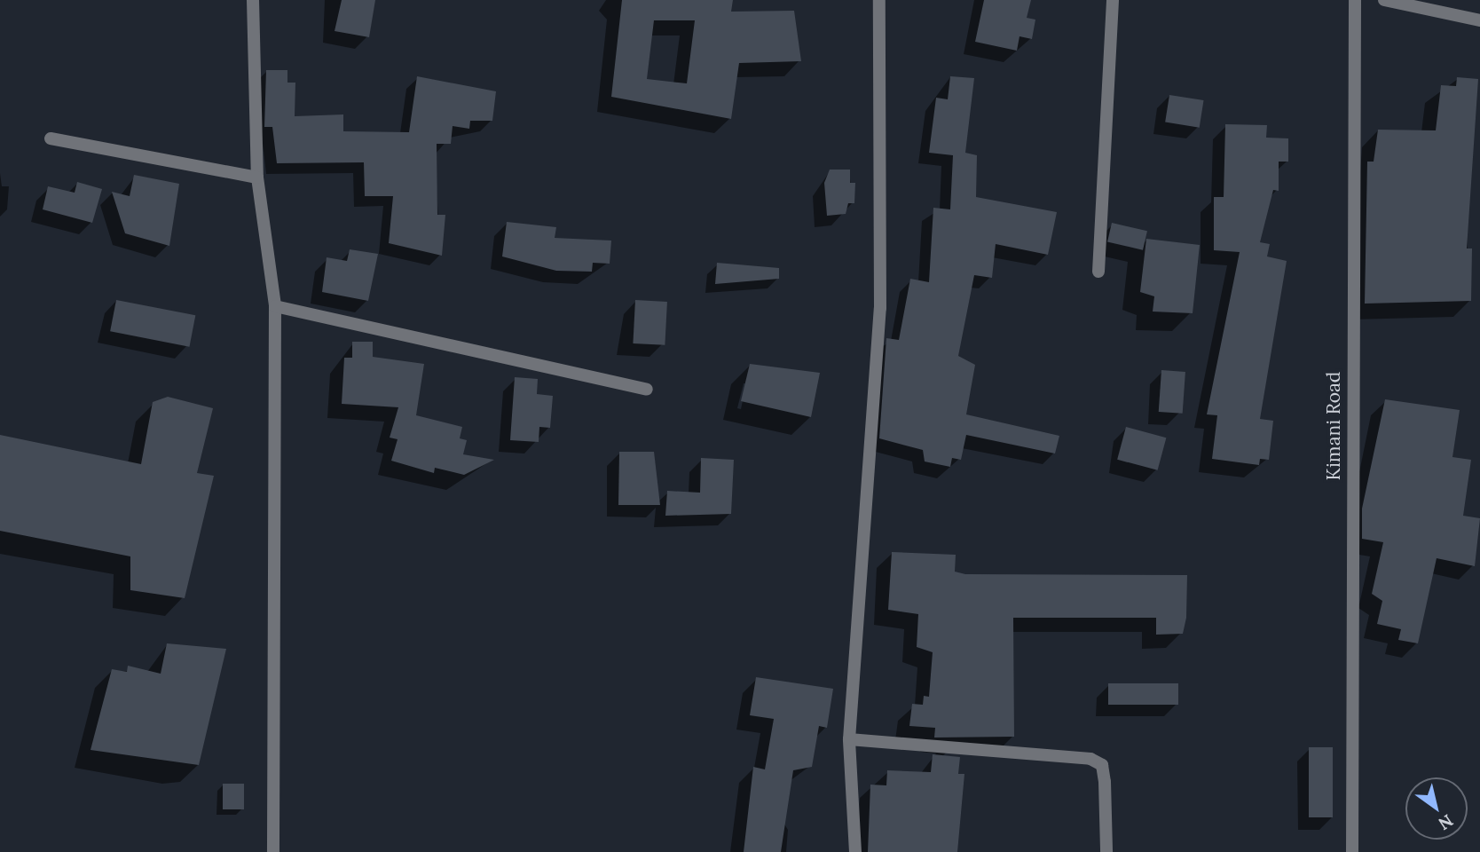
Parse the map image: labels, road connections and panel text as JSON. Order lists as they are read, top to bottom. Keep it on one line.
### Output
{"streets":{"street":["Kimani Road"]},"north":"bottom right"}
